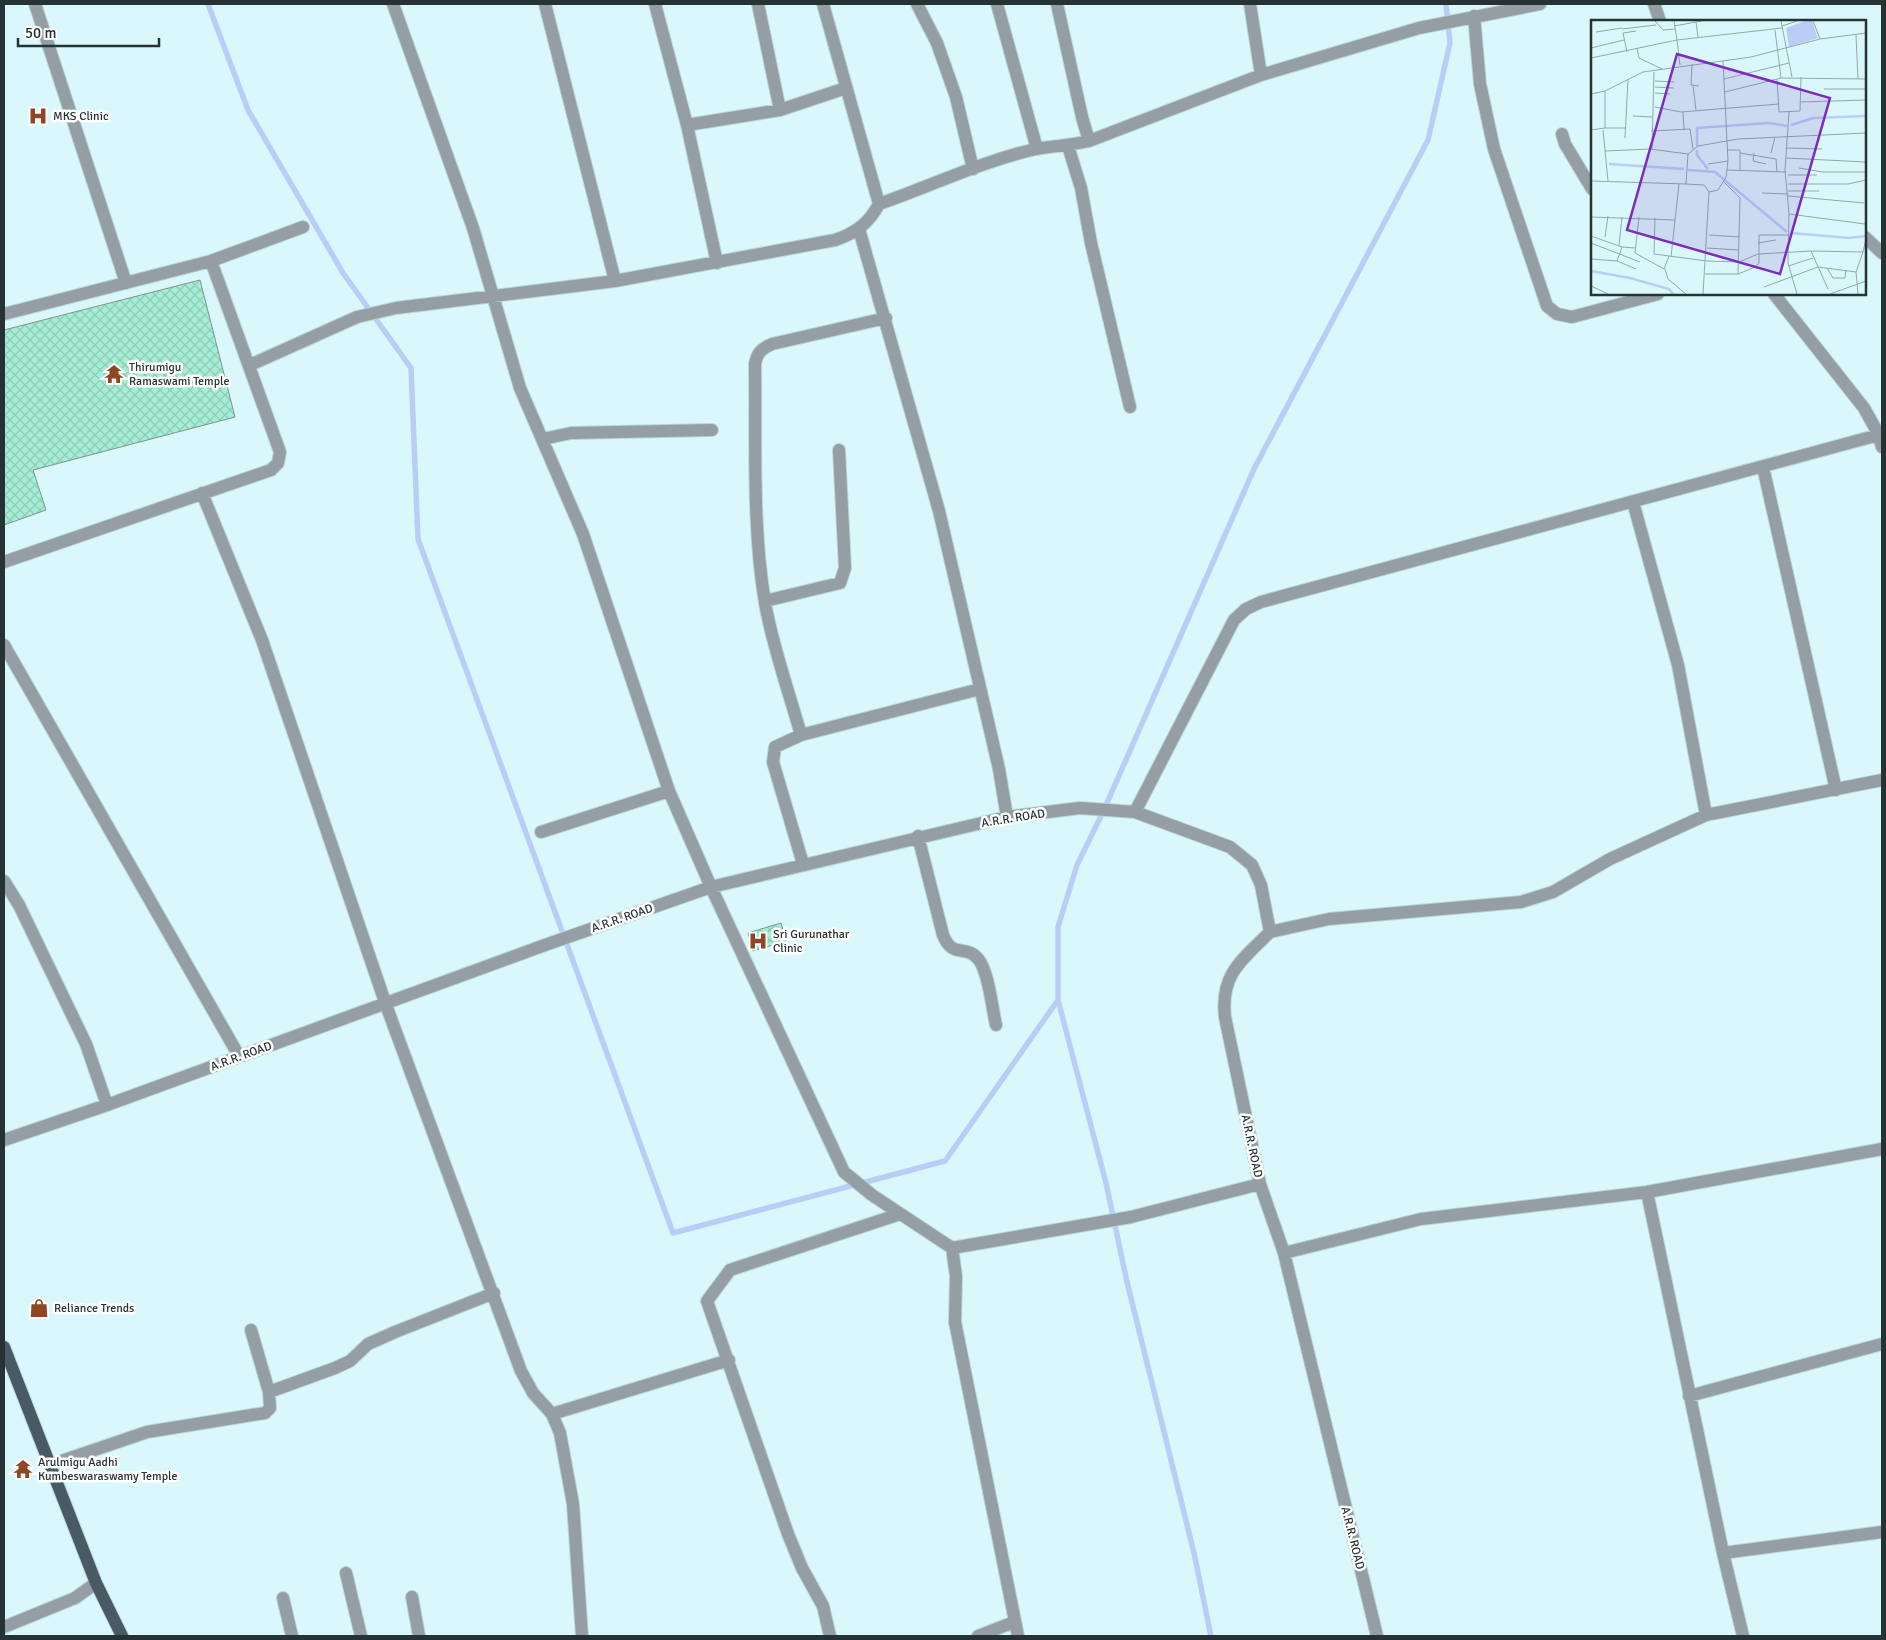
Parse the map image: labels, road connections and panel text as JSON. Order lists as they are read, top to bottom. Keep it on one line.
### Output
{"streets":{"street":["A.R.R. ROAD"]},"places":{"hospital":["MKS Clinic","Sri Gurunathar Clinic"],"temple":["Thirumigu Ramaswami Temple","Arulmigu Aadhi Kumbeswaraswamy Temple"],"shop":["Reliance Trends"]},"scale_bar":"50 m"}
